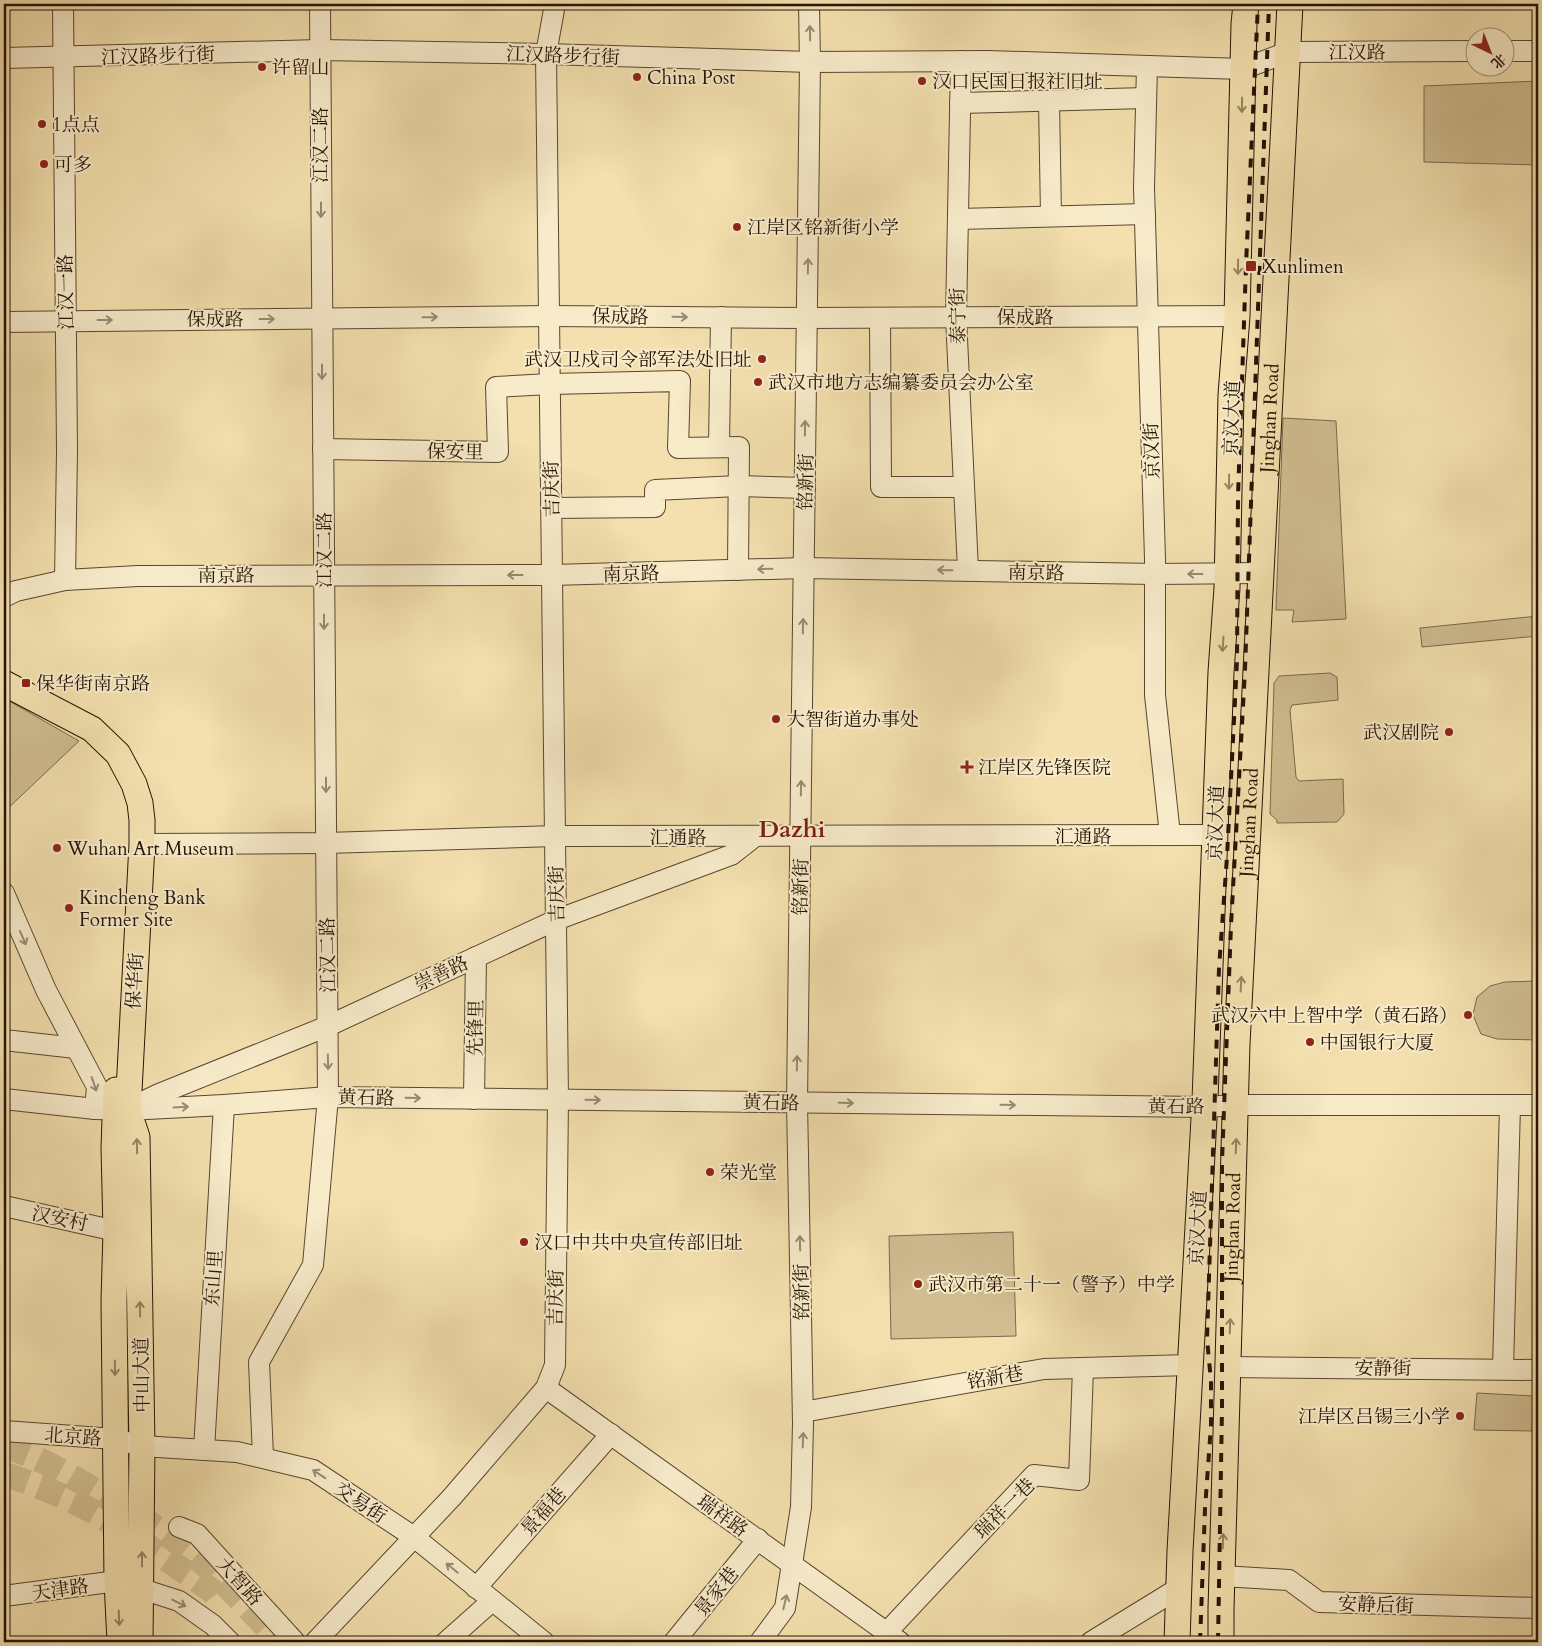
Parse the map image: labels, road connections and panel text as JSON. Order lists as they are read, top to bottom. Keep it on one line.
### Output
{"streets":{"main road":["京汉大道","Jinghan Road","保华街","中山大道"],"street":["江汉路","江汉路步行街","江汉二路","江汉一路","保成路","泰宁街","保安里","京汉街","铭新街","吉庆街","南京路","汇通路","崇善路","先锋里","黄石路","汉安村","东山里","安静街","铭新巷","北京路","交易街","瑞祥一巷","景福巷","瑞祥路","大智路","天津路","景家巷","安静后街"]},"crossings":[["江汉路","江汉路步行街"],["江汉路","京汉大道"],["江汉路","Jinghan Road"],["江汉路步行街","江汉二路"],["江汉路步行街","江汉一路"],["江汉路步行街","泰宁街"],["江汉路步行街","京汉大道"],["江汉路步行街","京汉街"],["江汉路步行街","铭新街"],["江汉路步行街","吉庆街"],["江汉二路","保成路"],["江汉二路","保安里"],["江汉二路","南京路"],["江汉二路","汇通路"],["江汉二路","崇善路"],["江汉二路","黄石路"],["江汉二路","交易街"],["江汉一路","保成路"],["江汉一路","南京路"],["保成路","泰宁街"],["保成路","京汉大道"],["保成路","京汉街"],["保成路","铭新街"],["保成路","吉庆街"],["泰宁街","南京路"],["京汉大道","南京路"],["京汉大道","汇通路"],["京汉大道","黄石路"],["京汉大道","铭新巷"],["Jinghan Road","南京路"],["Jinghan Road","黄石路"],["Jinghan Road","安静街"],["Jinghan Road","安静后街"],["保安里","吉庆街"],["京汉街","南京路"],["京汉街","汇通路"],["铭新街","南京路"],["铭新街","汇通路"],["铭新街","黄石路"],["铭新街","铭新巷"],["铭新街","瑞祥路"],["吉庆街","南京路"],["吉庆街","汇通路"],["吉庆街","崇善路"],["吉庆街","黄石路"],["吉庆街","交易街"],["吉庆街","瑞祥路"],["汇通路","崇善路"],["汇通路","保华街"],["崇善路","保华街"],["崇善路","先锋里"],["崇善路","黄石路"],["崇善路","中山大道"],["保华街","黄石路"],["保华街","中山大道"],["先锋里","黄石路"],["黄石路","东山里"],["黄石路","中山大道"],["汉安村","中山大道"],["东山里","交易街"],["中山大道","北京路"],["中山大道","交易街"],["中山大道","天津路"],["铭新巷","瑞祥一巷"],["北京路","交易街"],["交易街","景福巷"],["瑞祥一巷","瑞祥路"],["景福巷","瑞祥路"],["瑞祥路","景家巷"]],"one_way":["江汉二路","保成路","京汉大道","Jinghan Road","铭新街","南京路","黄石路","交易街"],"districts":["Dazhi"],"places":{"other":["许留山","China Post","汉口民国日报社旧址","1点点","可多","江岸区铭新街小学","武汉卫戍司令部军法处旧址","武汉市地方志编纂委员会办公室","大智街道办事处","武汉剧院","Wuhan Art Museum","Kincheng Bank Former Site","武汉六中上智中学（黄石路）","中国银行大厦","荣光堂","汉口中共中央宣传部旧址","武汉市第二十一（警予）中学","江岸区吕锡三小学"],"transit":["Xunlimen","保华街南京路"],"health":["江岸区先锋医院"]},"north":"bottom right"}
